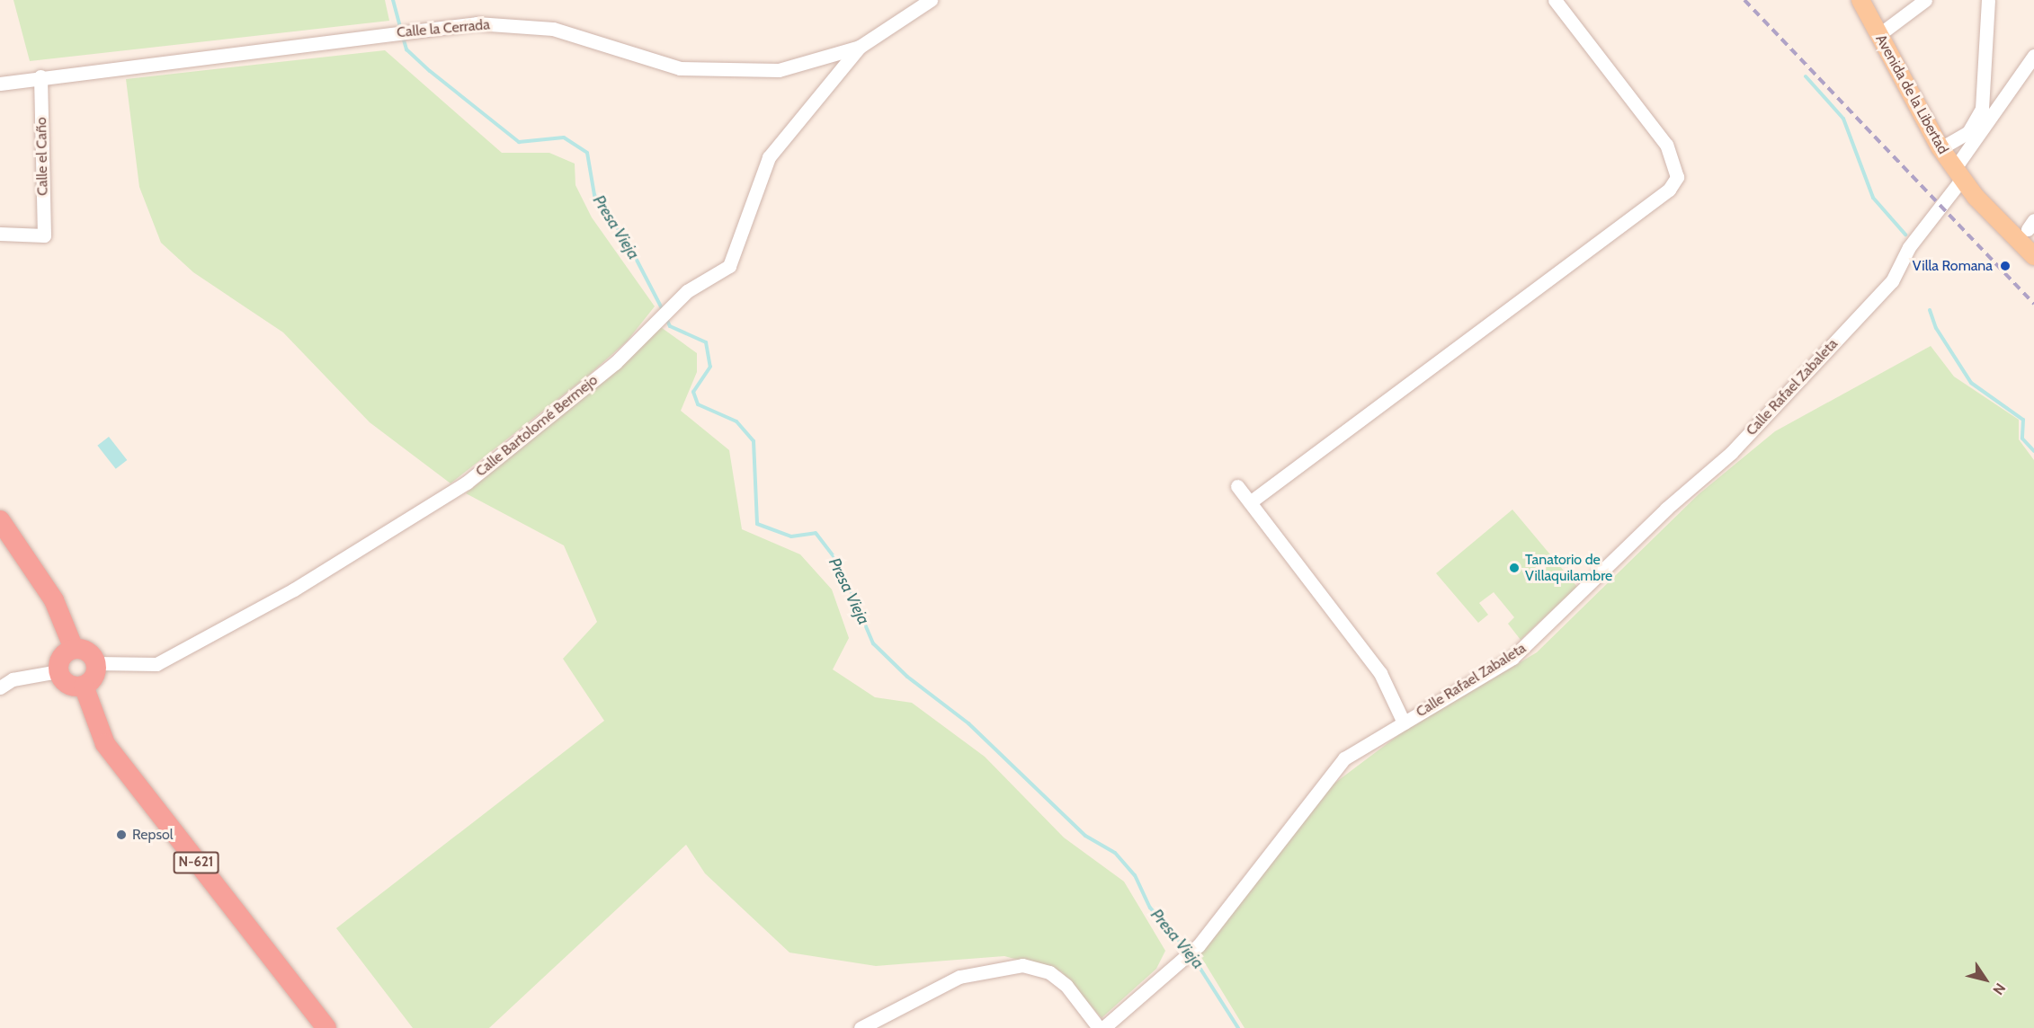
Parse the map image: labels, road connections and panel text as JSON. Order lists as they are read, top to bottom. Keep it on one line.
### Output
{"streets":{"highway":["N-621"],"main road":["Avenida de la Libertad"],"street":["Calle la Cerrada","Calle el Caño","Calle Rafael Zabaleta","Calle Bartolomé Bermejo"]},"crossings":[["Calle la Cerrada","Calle el Caño"],["Calle la Cerrada","Calle Bartolomé Bermejo"],["Avenida de la Libertad","Calle Rafael Zabaleta"],["Calle Bartolomé Bermejo","N-621"]],"water":["Presa Vieja"],"places":["Villa Romana","Tanatorio de Villaquilambre","Repsol"],"north":"bottom right"}
